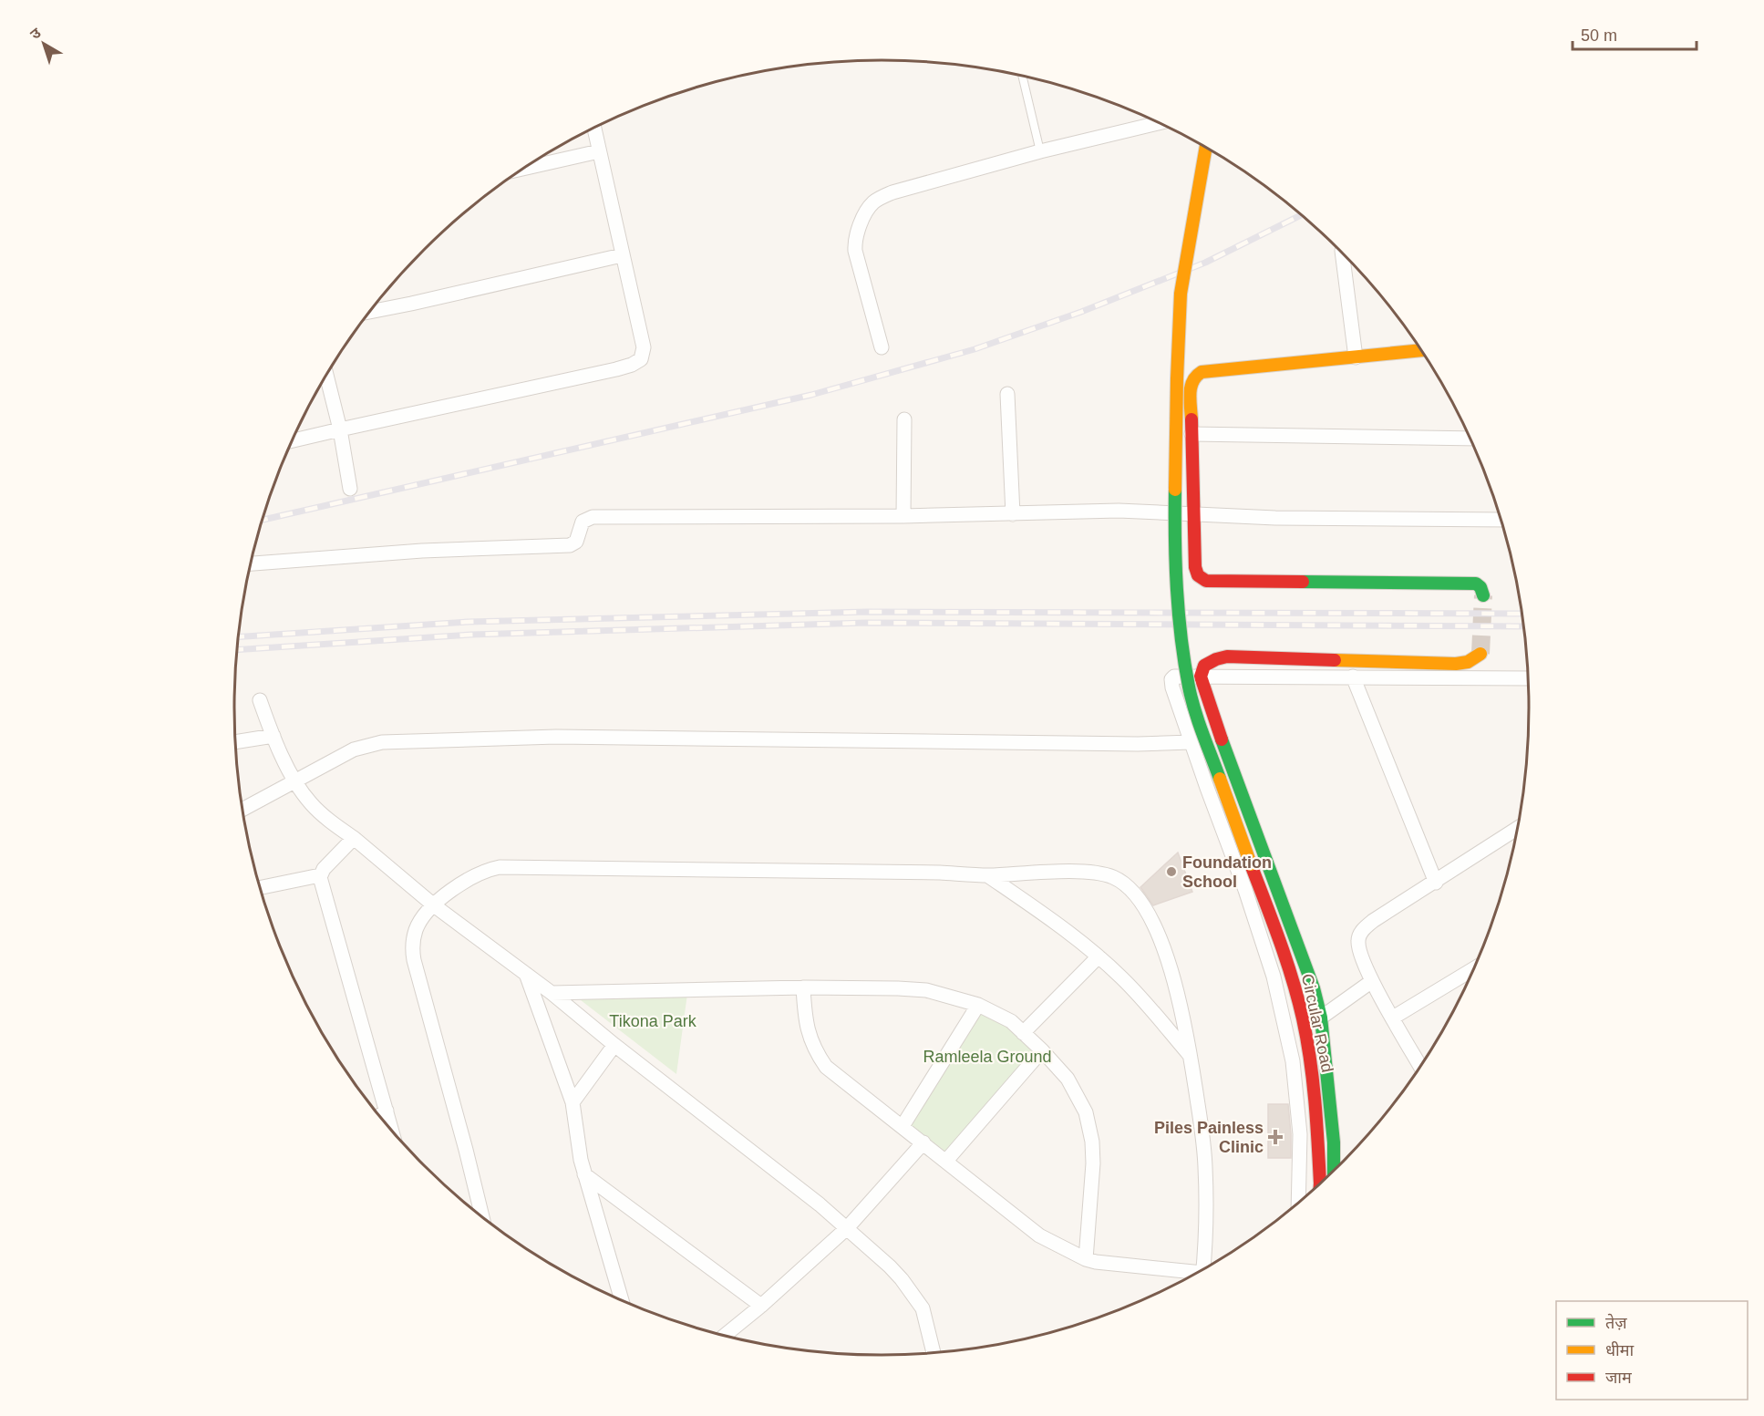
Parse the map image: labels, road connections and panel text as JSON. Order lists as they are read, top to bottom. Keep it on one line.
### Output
{"streets":{"street":["Circular Road"]},"parks":["Tikona Park","Ramleela Ground"],"places":{"other":["Foundation School"],"health":["Piles Painless Clinic"]},"legend":["तेज़","धीमा","जाम"],"scale_bar":"50 m","north":"top left"}
